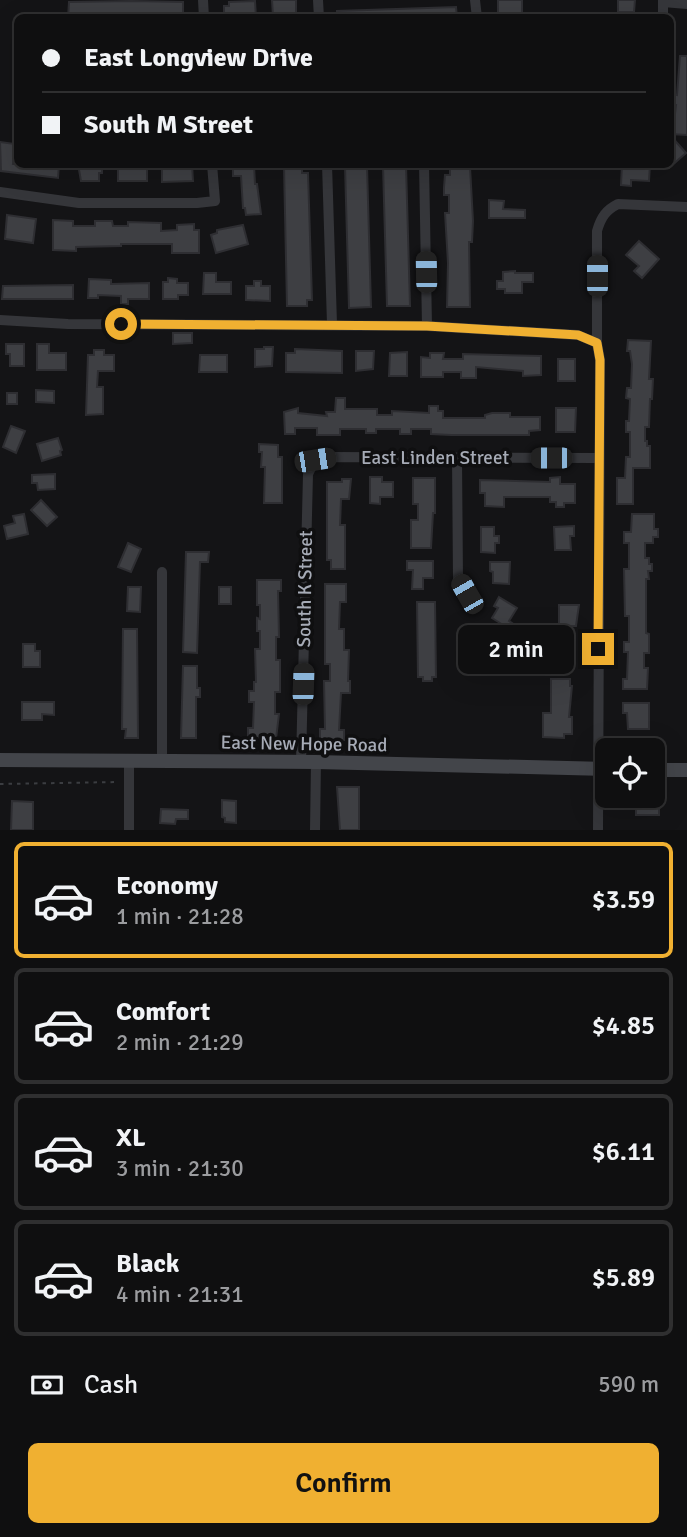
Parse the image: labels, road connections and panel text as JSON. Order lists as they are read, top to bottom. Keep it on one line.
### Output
{"streets":{"street":["East Linden Street","South K Street","East New Hope Road"]},"crossings":[["East Linden Street","South K Street"],["South K Street","East New Hope Road"]],"page":{"banner":["East Longview Drive","South M Street"],"bubble":"2 min","list":[{"name":"Economy","note":"1 min · 21:28","value":"$3.59"},{"name":"Comfort","note":"2 min · 21:29","value":"$4.85"},{"name":"XL","note":"3 min · 21:30","value":"$6.11"},{"name":"Black","note":"4 min · 21:31","value":"$5.89"}],"pay":["Cash","590 m"],"buttons":"Confirm"}}
